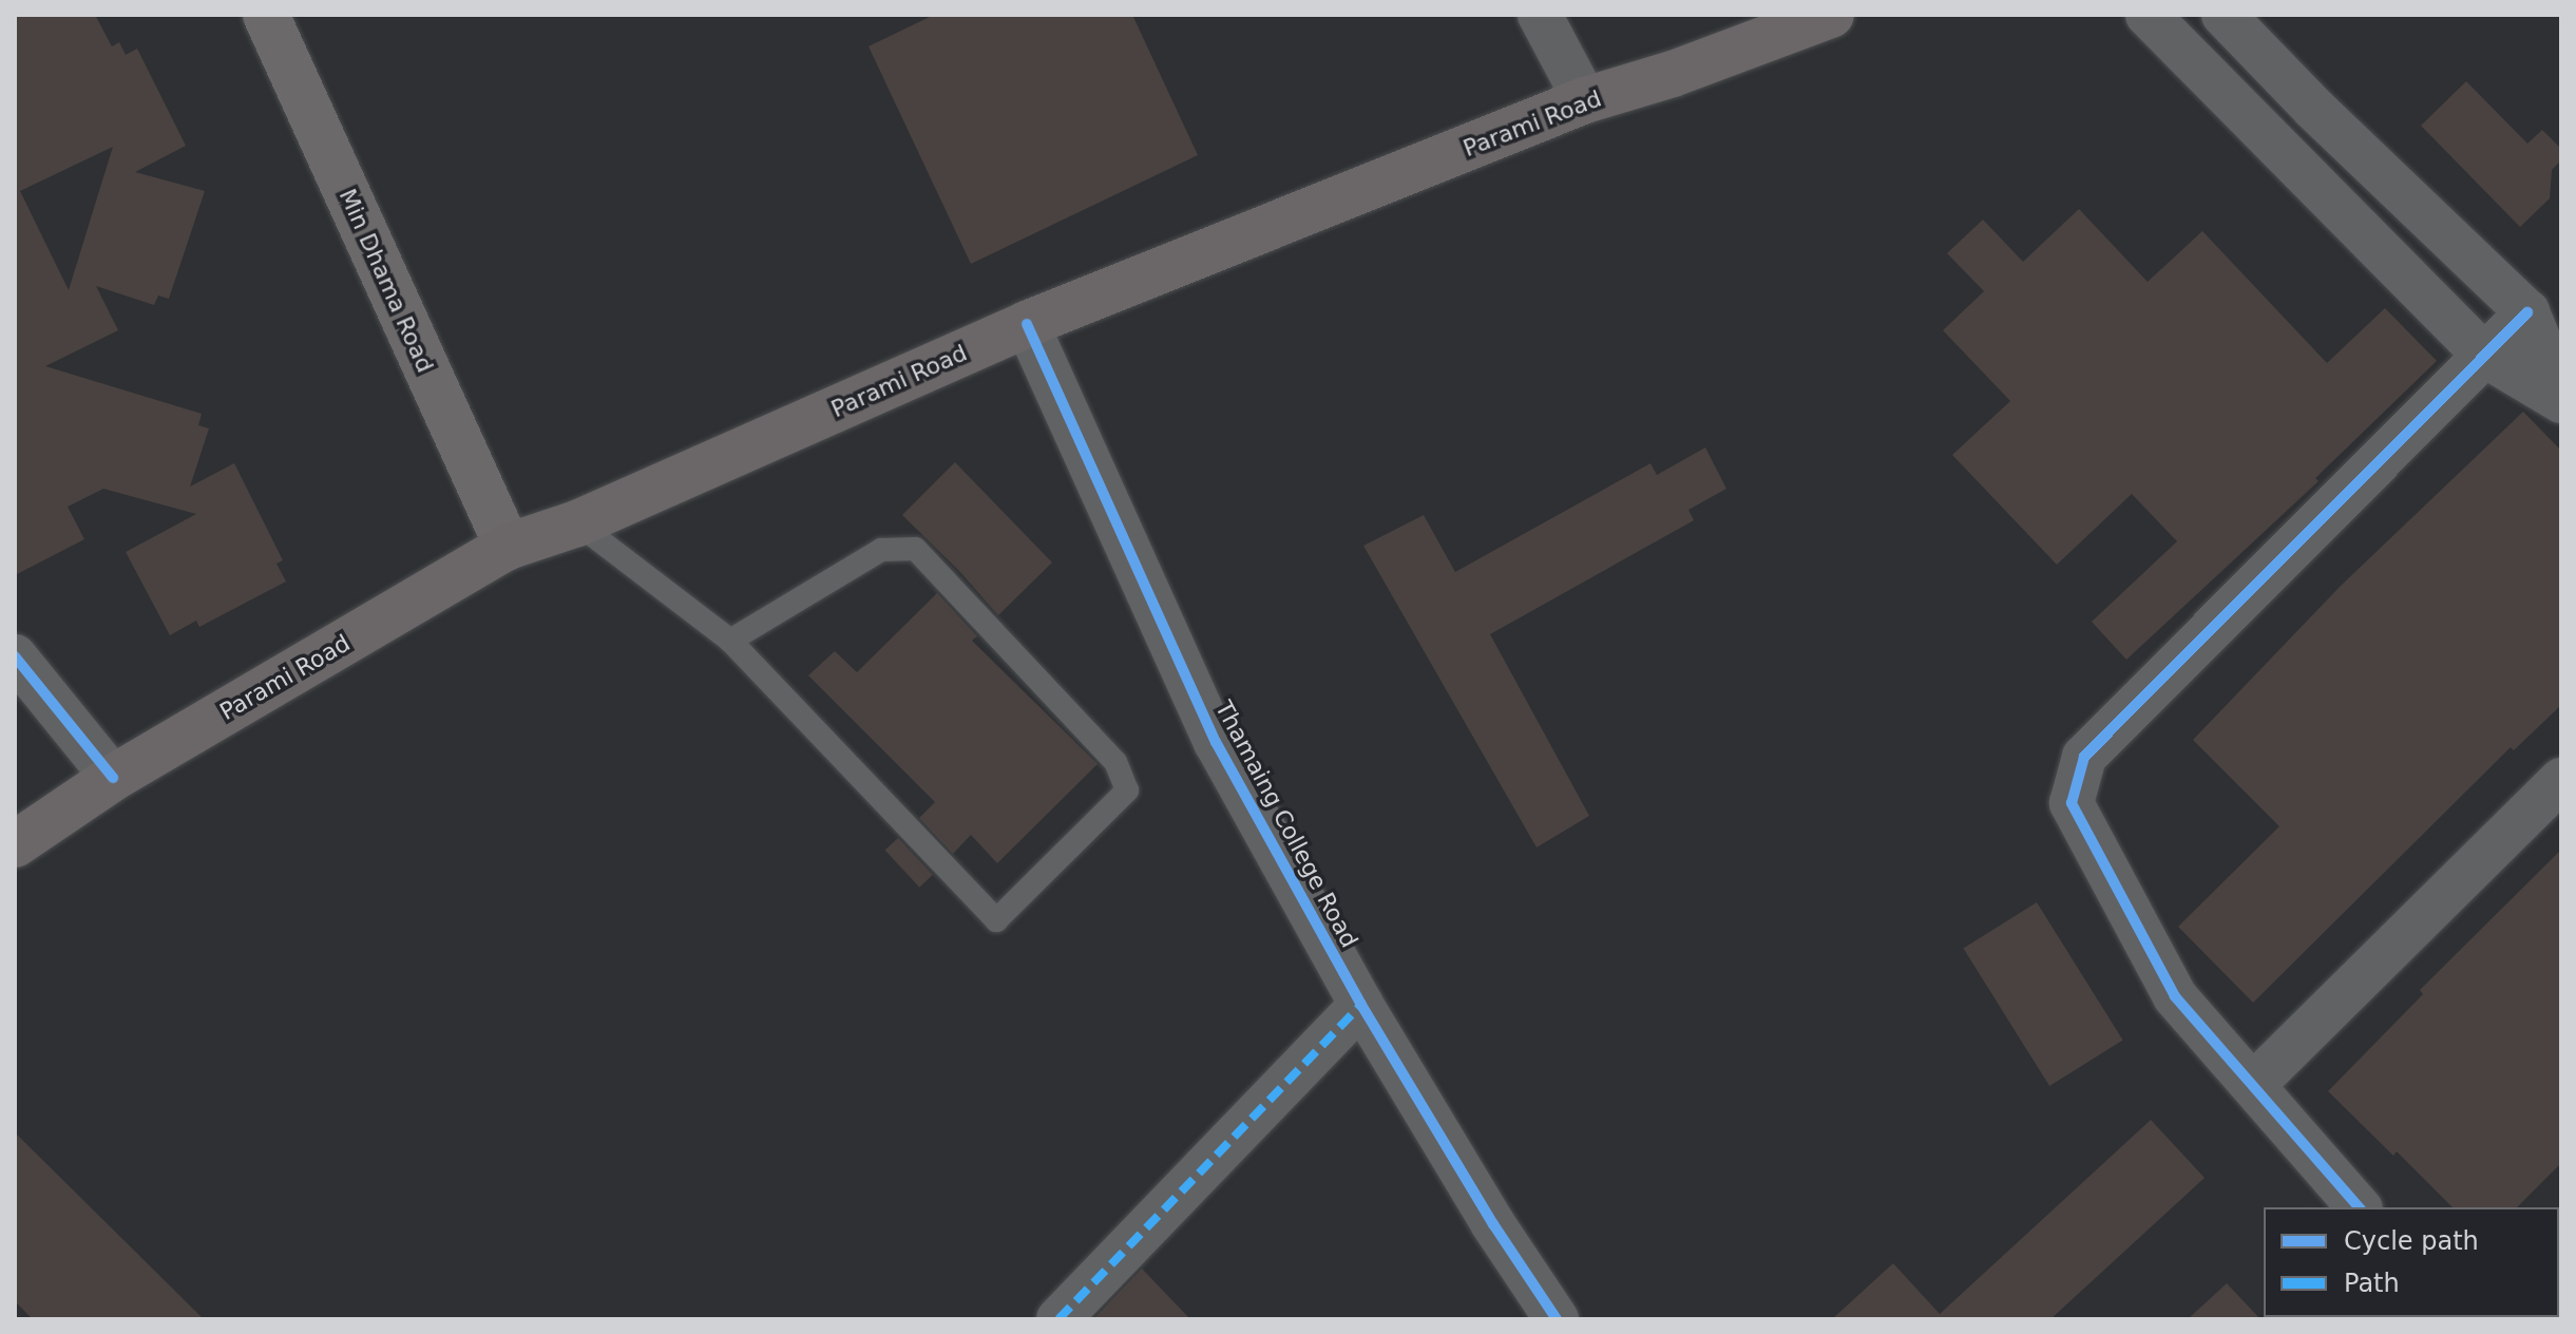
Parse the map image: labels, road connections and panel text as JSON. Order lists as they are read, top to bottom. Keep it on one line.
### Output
{"streets":{"main road":["Parami Road","Min Dhama Road"],"street":["Thamaing College Road"]},"crossings":[["Parami Road","Min Dhama Road"],["Parami Road","Thamaing College Road"]],"legend":["Cycle path","Path"]}
